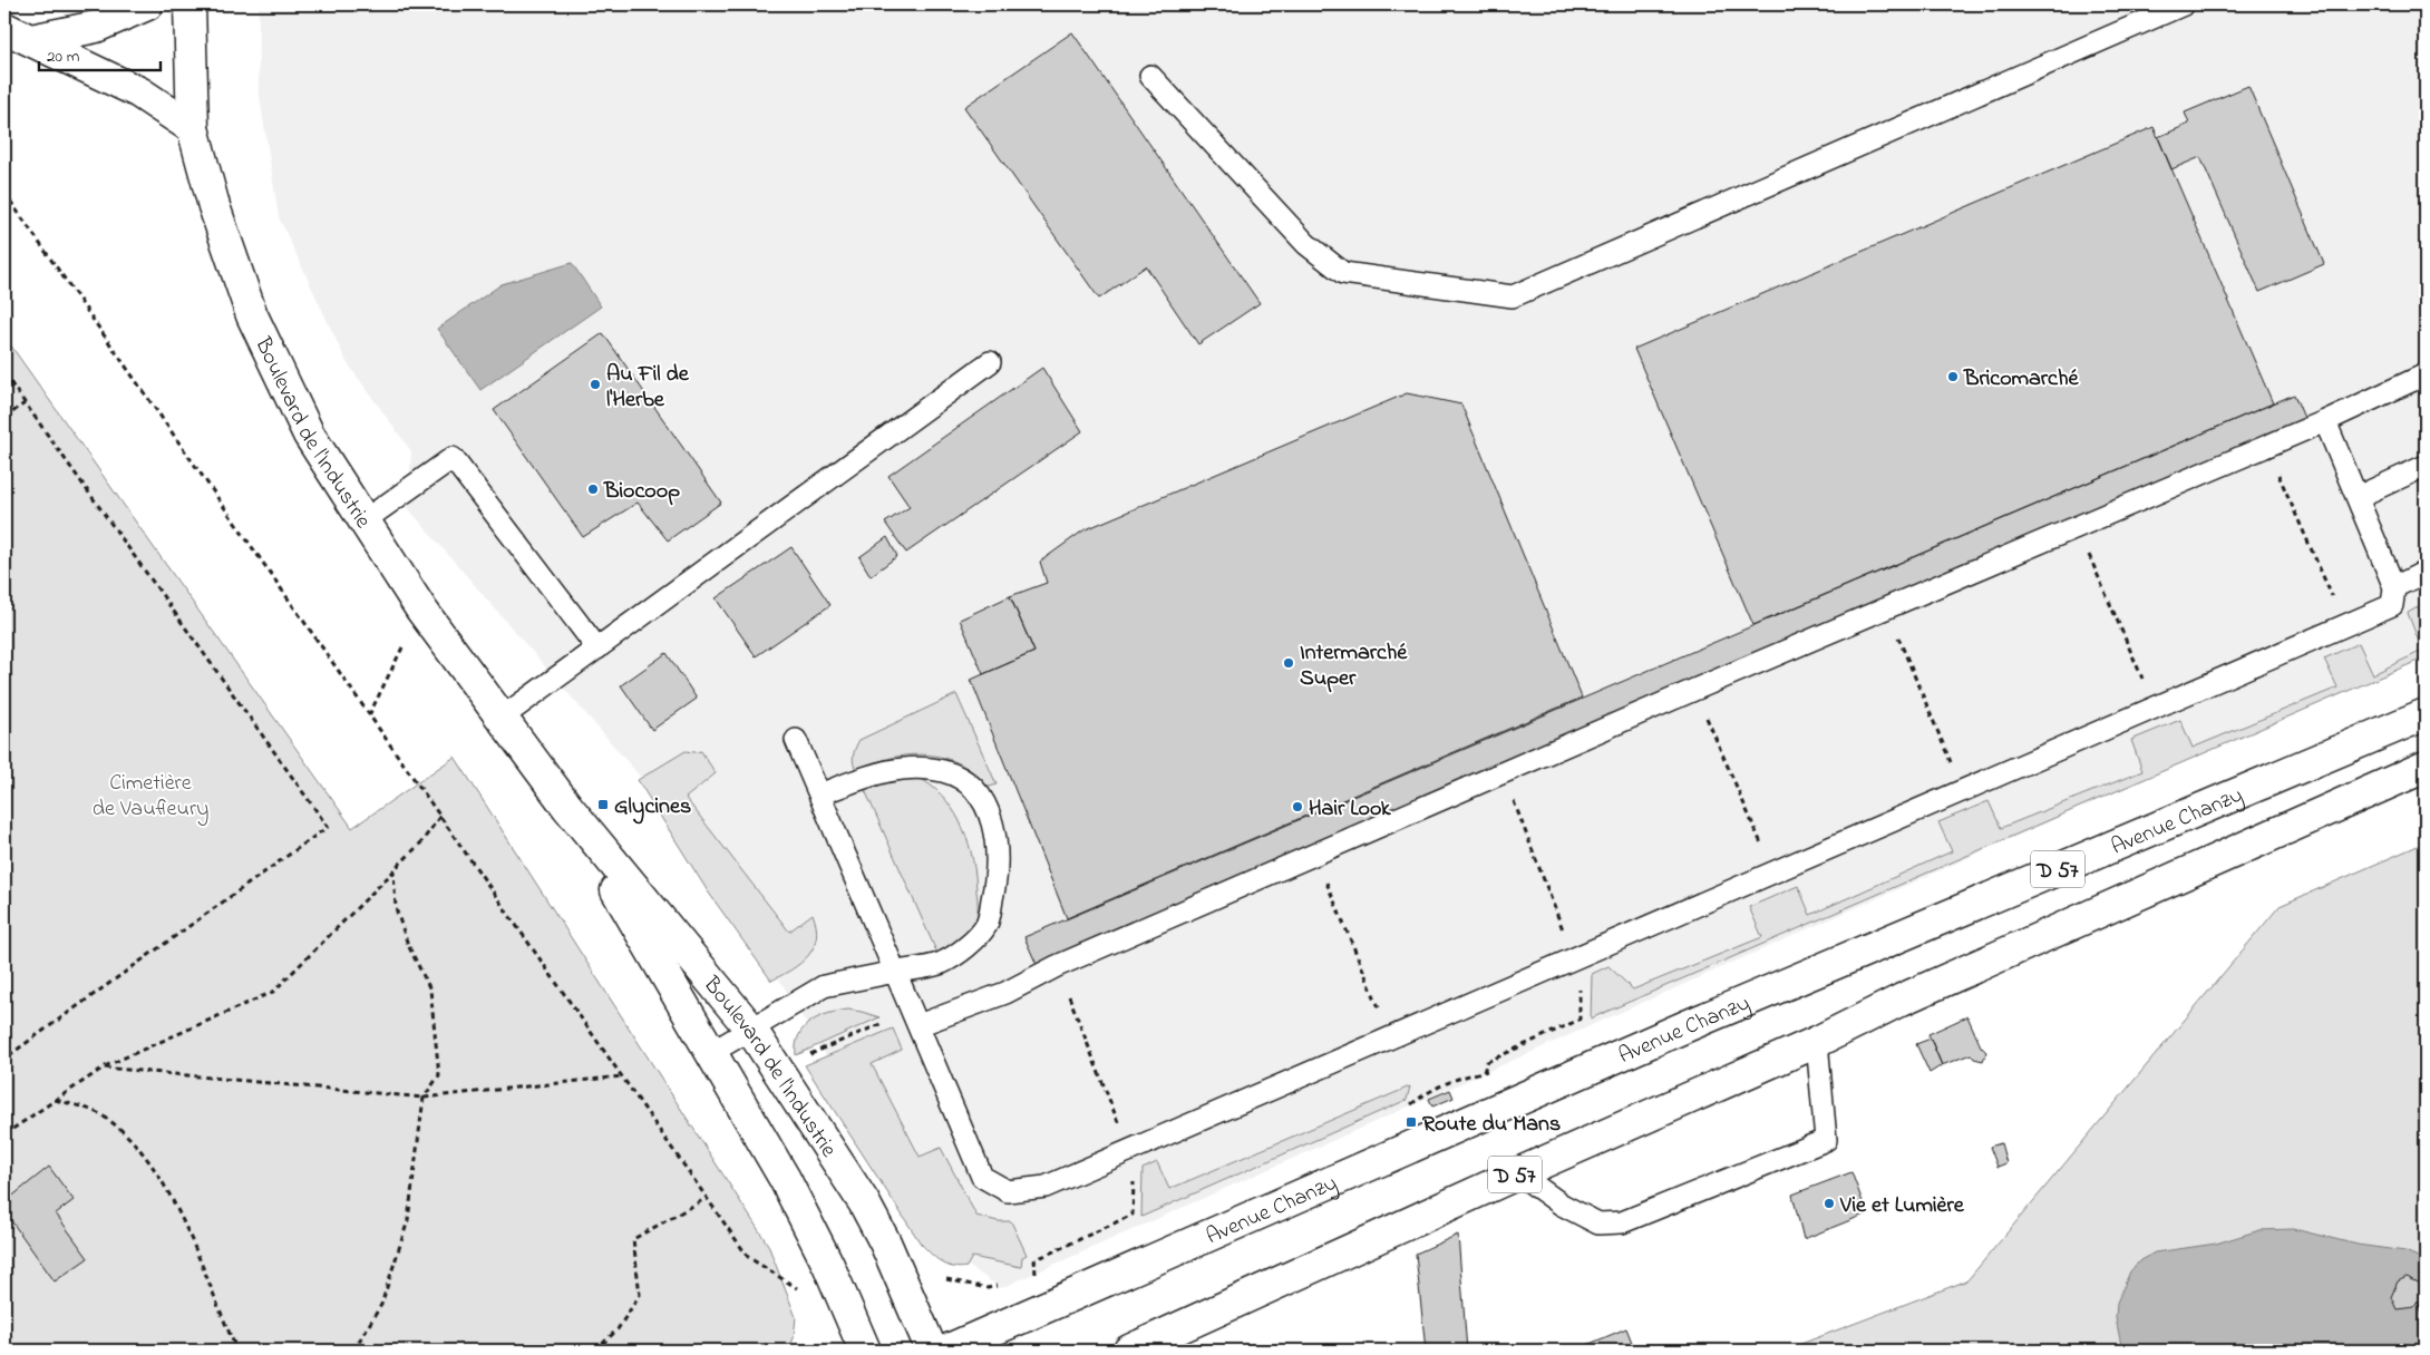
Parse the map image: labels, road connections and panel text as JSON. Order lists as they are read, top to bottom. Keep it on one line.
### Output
{"streets":{"main road":["Boulevard de l'Industrie","Avenue Chanzy","D 57"]},"parks":["Cimetière de Vaufleury"],"places":{"other":["Bricomarché","Au Fil de l'Herbe","Biocoop","Intermarché Super","Hair Look","Vie et Lumière"],"transit":["Glycines","Route du Mans"]},"scale_bar":"20 m"}
